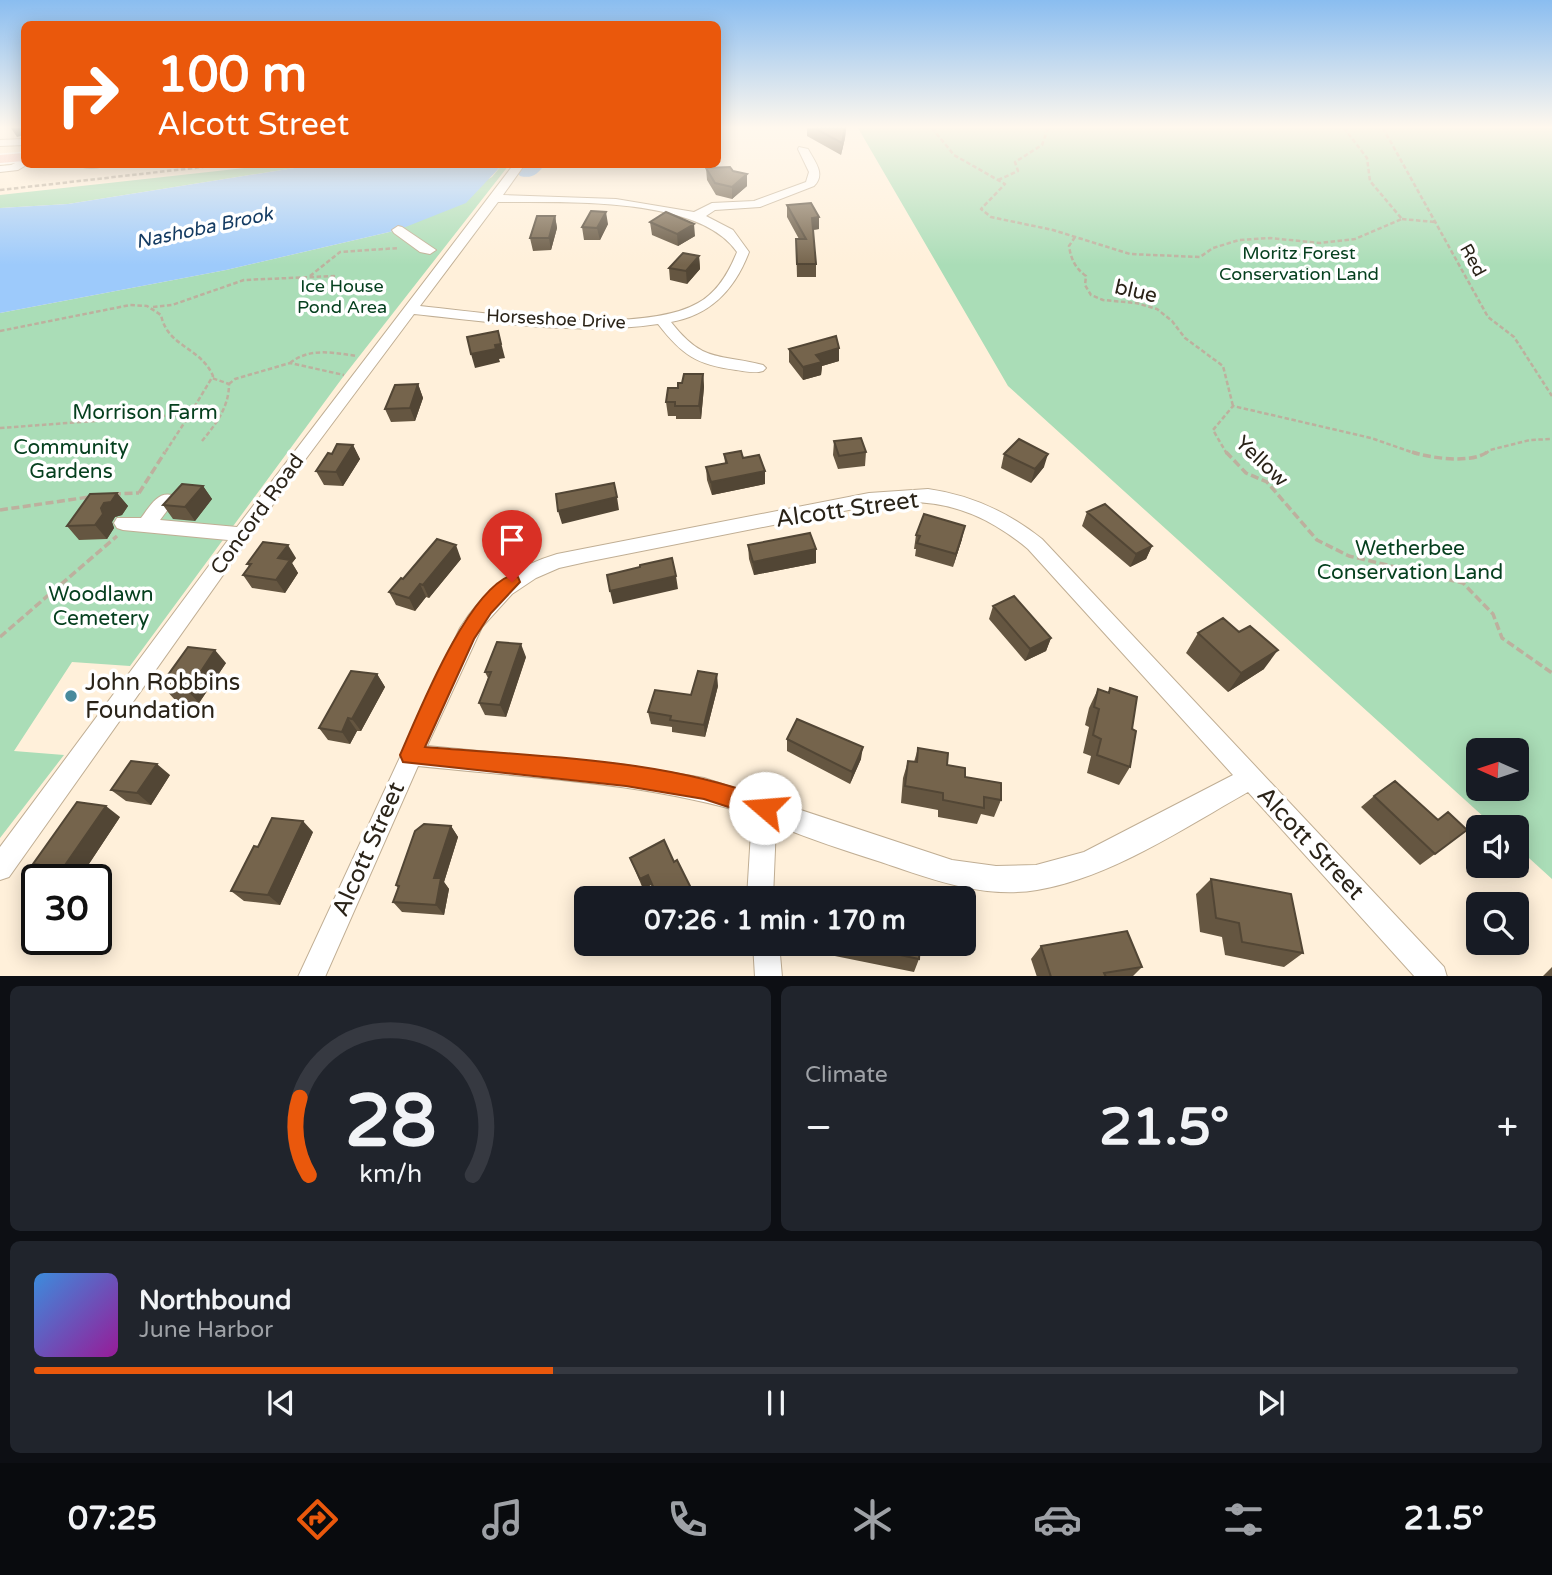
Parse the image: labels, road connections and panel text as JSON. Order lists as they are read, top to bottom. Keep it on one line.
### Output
{"streets":{"street":["Horseshoe Drive","Alcott Street","Concord Road"],"path":["Red","blue","Yellow"]},"crossings":[["blue","Yellow"],["Horseshoe Drive","Concord Road"]],"water":["Nashoba Brook"],"parks":["Moritz Forest Conservation Land","Ice House Pond Area","Morrison Farm","Community Gardens","Wetherbee Conservation Land","Woodlawn Cemetery"],"places":["John Robbins Foundation"],"north":"left","page":{"turn":["100 m","Alcott Street"],"limit":"30","trip":"07:26 · 1 min · 170 m","tile":"Climate","heat":["−","21.5°","+"],"song":["Northbound","June Harbor"],"tabs":["07:25","21.5°"],"gauge":["28","km/h"]}}
